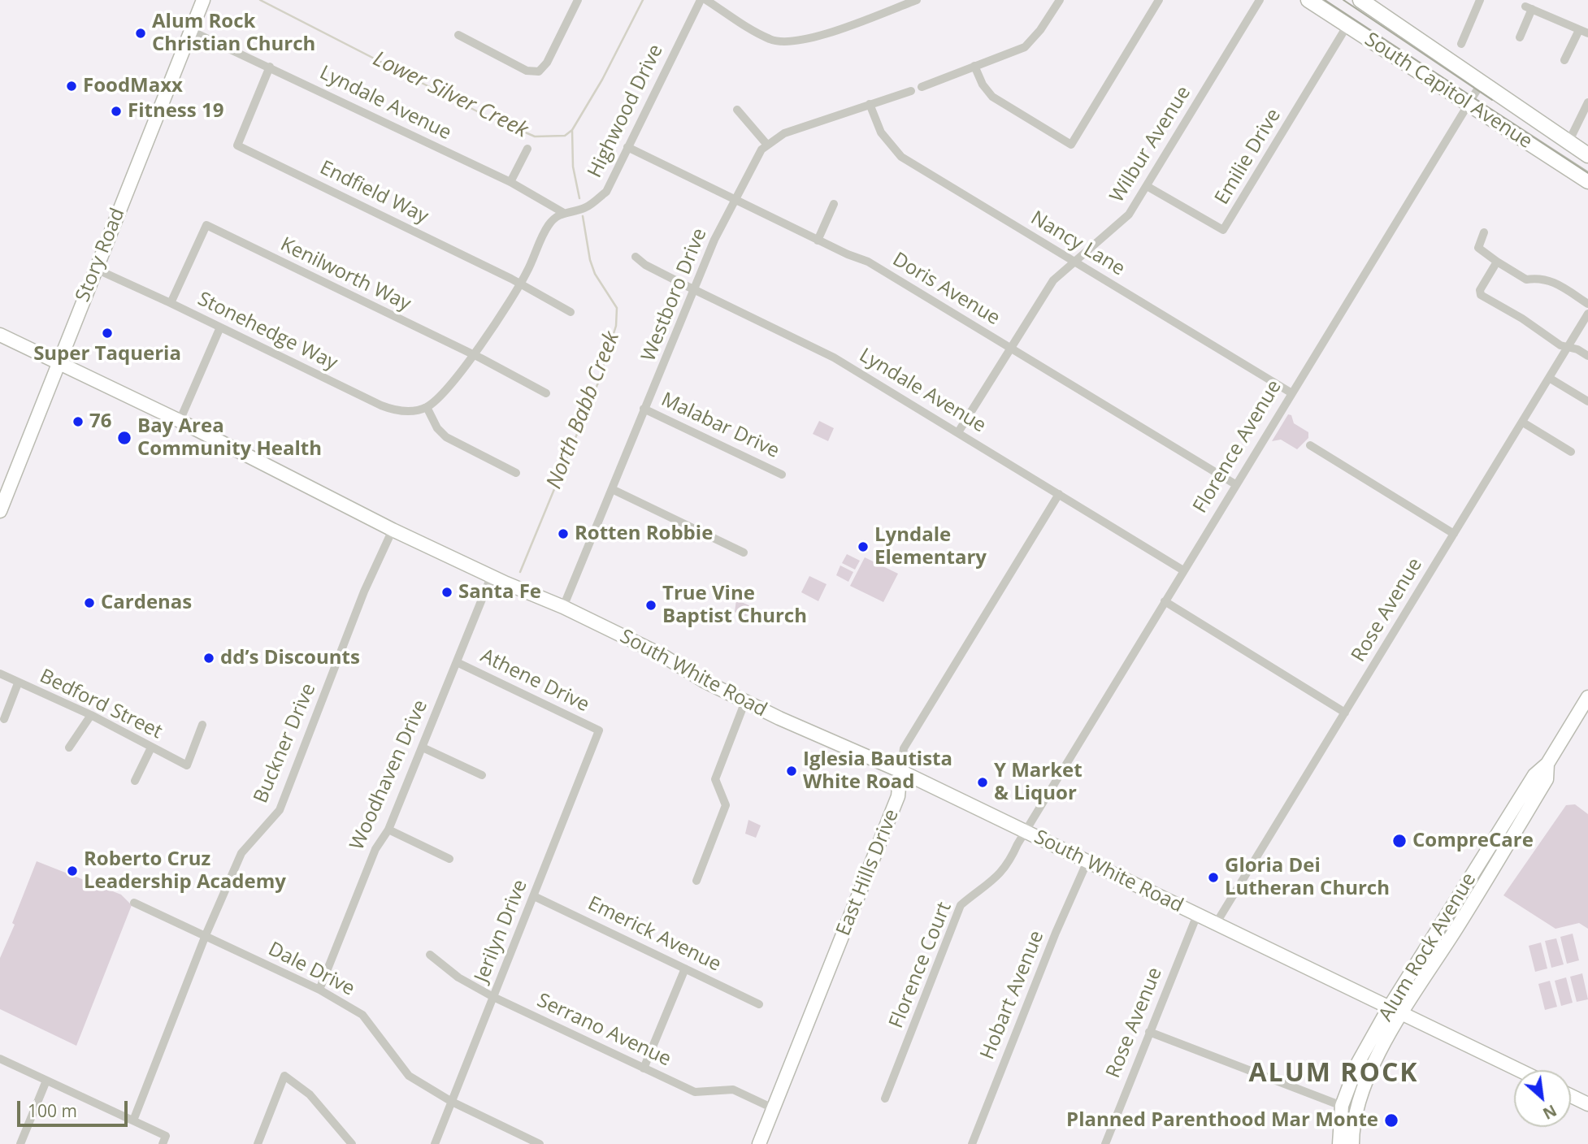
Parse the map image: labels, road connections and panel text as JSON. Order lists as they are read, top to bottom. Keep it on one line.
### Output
{"streets":{"main road":["South Capitol Avenue","Story Road","South White Road","East Hills Drive","Alum Rock Avenue"],"street":["Lyndale Avenue","Highwood Drive","Wilbur Avenue","Emilie Drive","Endfield Way","Nancy Lane","Kenilworth Way","Doris Avenue","Westboro Drive","Stonehedge Way","Malabar Drive","Florence Avenue","Rose Avenue","Athene Drive","Bedford Street","Buckner Drive","Woodhaven Drive","Jerilyn Drive","Emerick Avenue","Florence Court","Dale Drive","Hobart Avenue","Serrano Avenue"]},"crossings":[["South Capitol Avenue","Emilie Drive"],["South Capitol Avenue","Florence Avenue"],["Lyndale Avenue","Highwood Drive"],["Lyndale Avenue","Wilbur Avenue"],["Lyndale Avenue","Endfield Way"],["Lyndale Avenue","Story Road"],["Lyndale Avenue","Westboro Drive"],["Lyndale Avenue","Florence Avenue"],["Lyndale Avenue","East Hills Drive"],["Highwood Drive","Doris Avenue"],["Wilbur Avenue","Emilie Drive"],["Wilbur Avenue","Nancy Lane"],["Wilbur Avenue","Doris Avenue"],["Nancy Lane","Westboro Drive"],["Nancy Lane","Florence Avenue"],["Story Road","Stonehedge Way"],["Story Road","South White Road"],["Kenilworth Way","Stonehedge Way"],["Doris Avenue","Westboro Drive"],["Doris Avenue","Florence Avenue"],["Westboro Drive","Malabar Drive"],["Westboro Drive","South White Road"],["Florence Avenue","South White Road"],["Florence Avenue","Florence Court"],["Rose Avenue","South White Road"],["South White Road","Buckner Drive"],["South White Road","Woodhaven Drive"],["South White Road","East Hills Drive"],["South White Road","Alum Rock Avenue"],["South White Road","Florence Court"],["South White Road","Hobart Avenue"],["Athene Drive","Woodhaven Drive"],["Athene Drive","Jerilyn Drive"],["Buckner Drive","Dale Drive"],["Woodhaven Drive","Dale Drive"],["East Hills Drive","Serrano Avenue"],["Jerilyn Drive","Emerick Avenue"],["Jerilyn Drive","Dale Drive"],["Jerilyn Drive","Serrano Avenue"]],"districts":["ALUM ROCK"],"water":["Lower Silver Creek","North Babb Creek"],"places":["Alum Rock Christian Church","FoodMaxx","Fitness 19","Super Taqueria","76","Bay Area Community Health","Rotten Robbie","Lyndale Elementary","Santa Fe","Cardenas","True Vine Baptist Church","dd’s Discounts","Iglesia Bautista White Road","Y Market & Liquor","CompreCare","Roberto Cruz Leadership Academy","Gloria Dei Lutheran Church","Planned Parenthood Mar Monte"],"scale_bar":"100 m","north":"bottom right"}
